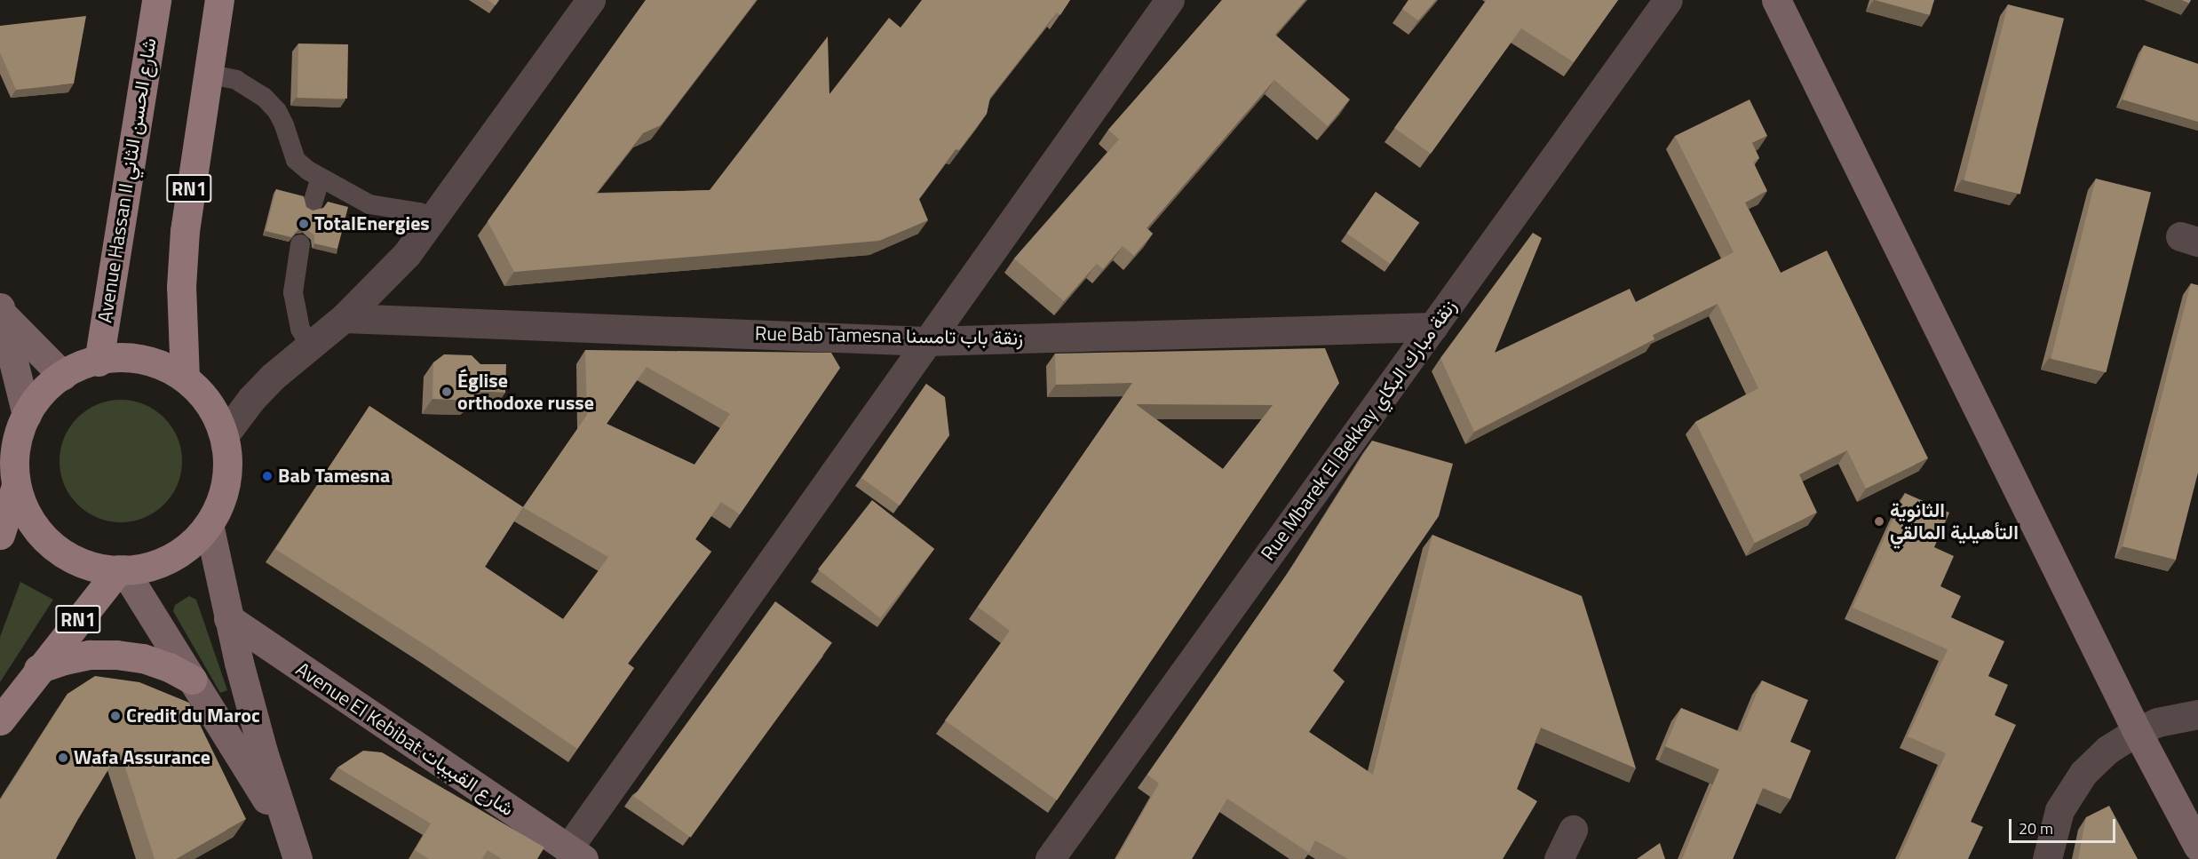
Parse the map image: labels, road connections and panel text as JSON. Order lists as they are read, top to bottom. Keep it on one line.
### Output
{"streets":{"main road":["Avenue Hassan II شارع الحسن الثاني","RN1"],"street":["Rue Bab Tamesna زنقة باب تامسنا","Rue Mbarek El Bekkay زنقة مبارك البكاي","Avenue El Kebibat شارع القبيبات"]},"crossings":[["Rue Bab Tamesna زنقة باب تامسنا","Rue Mbarek El Bekkay زنقة مبارك البكاي"]],"places":["TotalEnergies","Église orthodoxe russe","Bab Tamesna","الثانوية التأهيلية المالقي","Credit du Maroc","Wafa Assurance"],"scale_bar":"20 m"}
